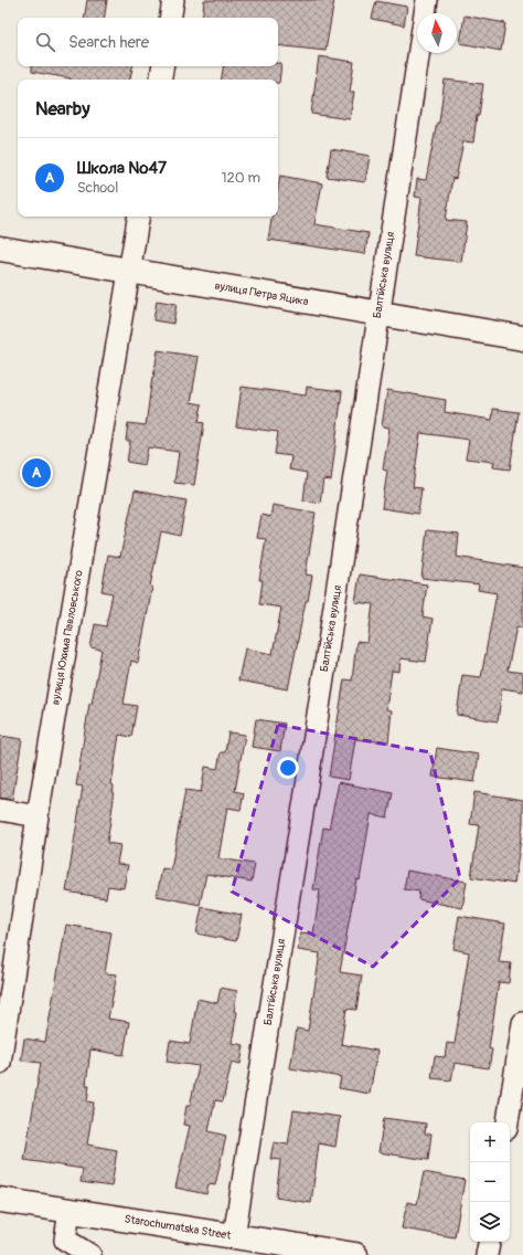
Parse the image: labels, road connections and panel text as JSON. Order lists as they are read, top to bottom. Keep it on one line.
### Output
{"streets":{"street":["Балтійська вулиця","вулиця Петра Яцика","вулиця Юхима Павловського","Starochumatska Street"]},"crossings":[["Балтійська вулиця","вулиця Петра Яцика"],["Балтійська вулиця","Starochumatska Street"],["вулиця Петра Яцика","вулиця Юхима Павловського"]],"north":"top","page":{"search":"Search here","heading":"Nearby","list":[{"mark":"A","name":"Школа №47","note":"School","value":"120 m"}],"pins":"A","map_buttons":["+","−"]}}
